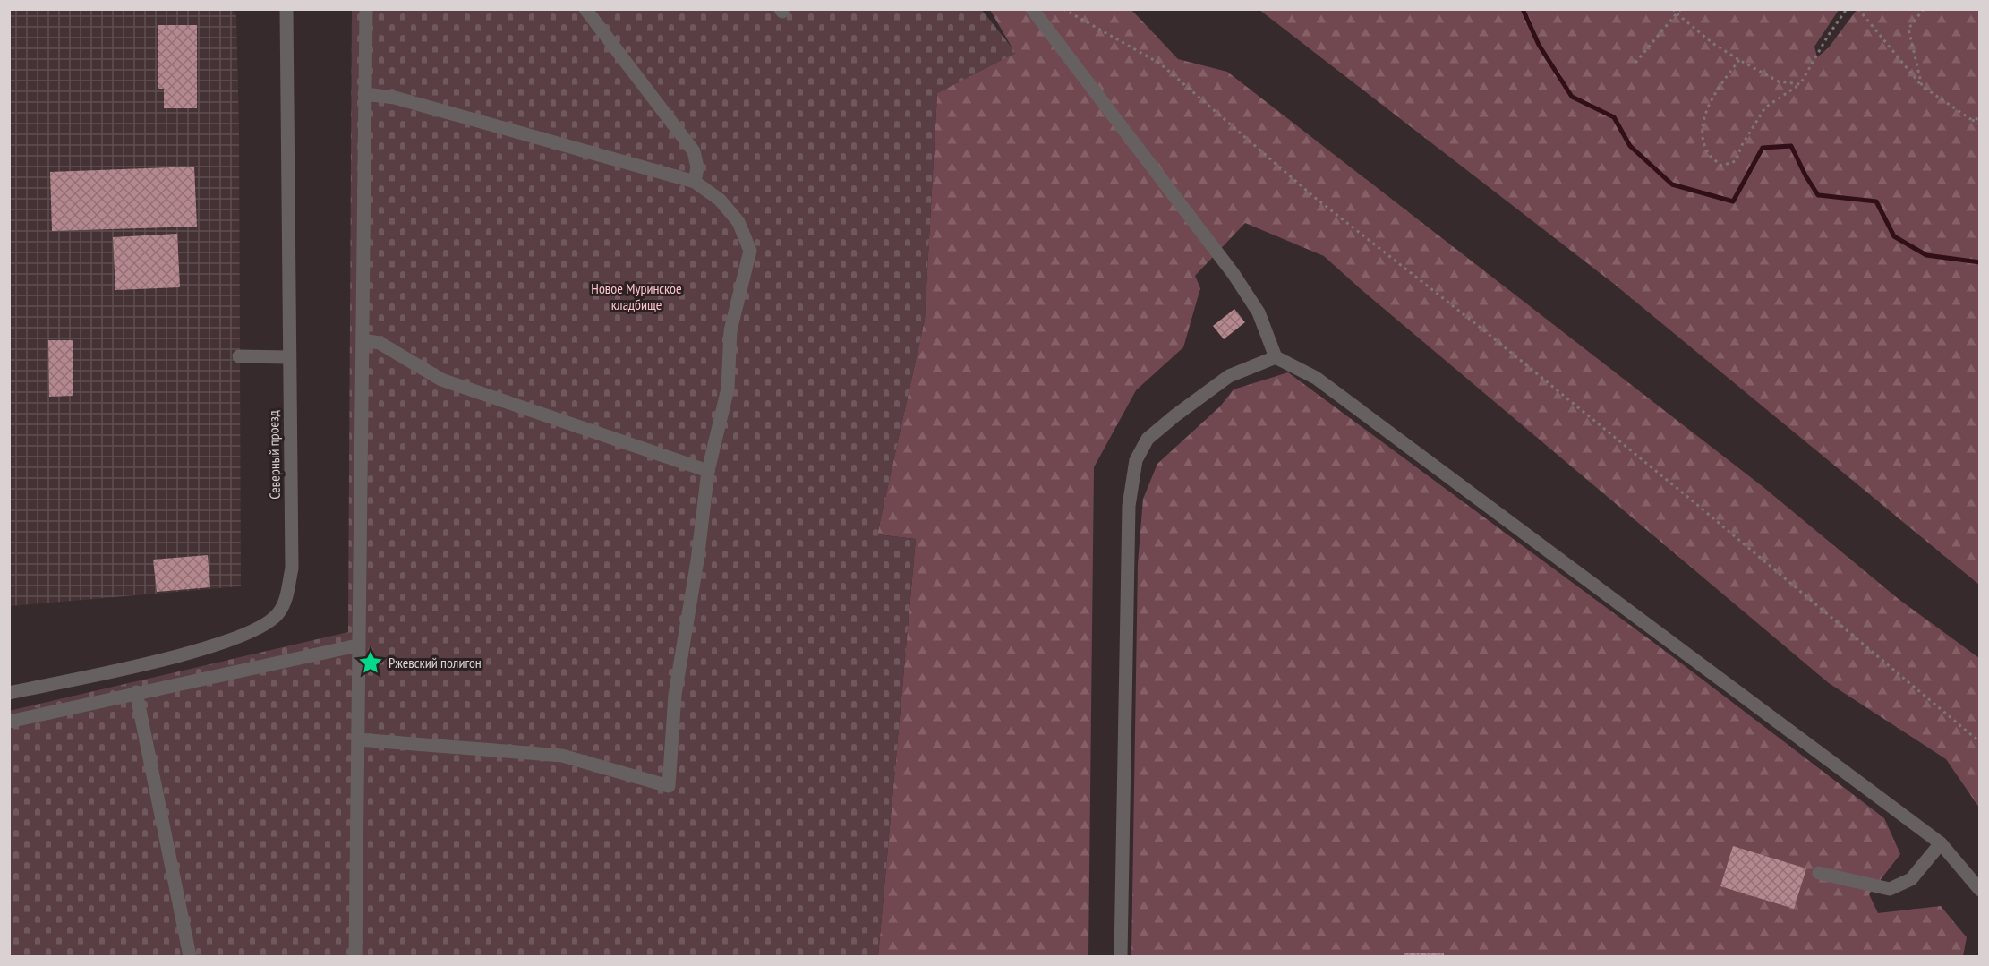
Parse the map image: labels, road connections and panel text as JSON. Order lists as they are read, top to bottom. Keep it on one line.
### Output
{"streets":{"street":["Северный проезд"]},"parks":["Новое Муринское кладбище"],"places":{"place":["Ржевский полигон"]}}
